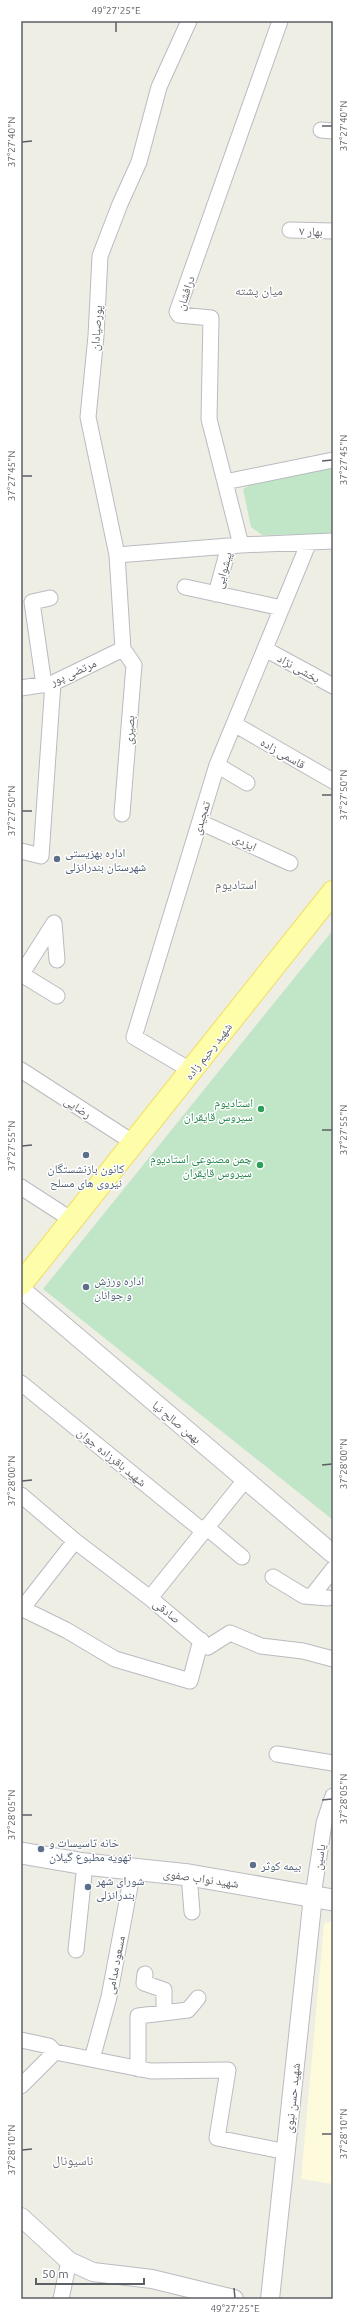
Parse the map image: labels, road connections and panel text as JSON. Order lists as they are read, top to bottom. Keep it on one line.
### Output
{"streets":{"main road":["شهید رحیم زاده","شهید نواب صفوی"],"street":["بهار ۷","درافشان","پورصیادان","پیشوایی","بخشی نژاد","مرتضی پور","بصیری","قاسمی زاده","تمجیدی","ایزدی","رضایی","بهمن صالح نیا","شهید باقرزاده جوان","صادقی","یاسین","مسعود مدامی","شهید حسن نبوی"]},"crossings":[["درافشان","پیشوایی"],["پورصیادان","مرتضی پور"],["پورصیادان","بصیری"],["بخشی نژاد","تمجیدی"],["مرتضی پور","بصیری"],["قاسمی زاده","تمجیدی"],["تمجیدی","ایزدی"],["تمجیدی","شهید رحیم زاده"],["شهید رحیم زاده","رضایی"],["یاسین","شهید نواب صفوی"],["یاسین","شهید حسن نبوی"],["شهید نواب صفوی","مسعود مدامی"],["شهید نواب صفوی","شهید حسن نبوی"]],"districts":["میان پشته","استادیوم","ناسیونال"],"places":["اداره بهزیستی شهرستان بندرانزلی","استادیوم سیروس قایقران","کانون بازنشستگان نیروی های مسلح","چمن مصنوعی استادیوم سیروس قایقران","اداره ورزش و جوانان","خانه تاسیسات و تهویه مطبوع گیلان","بیمه کوثر","شورای شهر بندرانزلی"],"scale_bar":"50 m","coordinates":["49°27'25\"E","37°27'40\"N","37°27'45\"N","37°27'50\"N","37°27'55\"N","37°28'00\"N","37°28'05\"N","37°28'10\"N"]}
